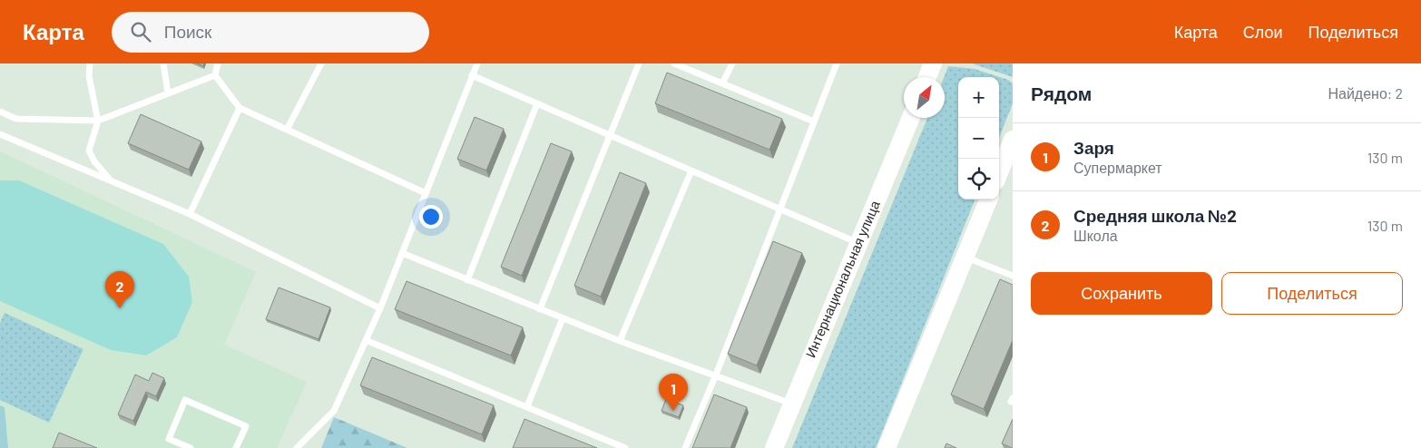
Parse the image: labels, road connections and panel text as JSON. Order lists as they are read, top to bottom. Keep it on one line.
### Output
{"streets":{"main road":["Интернациональная улица"]},"north":"top right","page":{"header":"Карта","search":"Поиск","nav":["Карта","Слои","Поделиться"],"heading":["Рядом","Найдено: 2"],"map_buttons":["+","−"],"list":[{"mark":"1","name":"Заря","note":"Супермаркет","value":"130 m"},{"mark":"2","name":"Средняя школа №2","note":"Школа","value":"130 m"}],"buttons":["Сохранить","Поделиться"],"pins":["2","1"]}}
